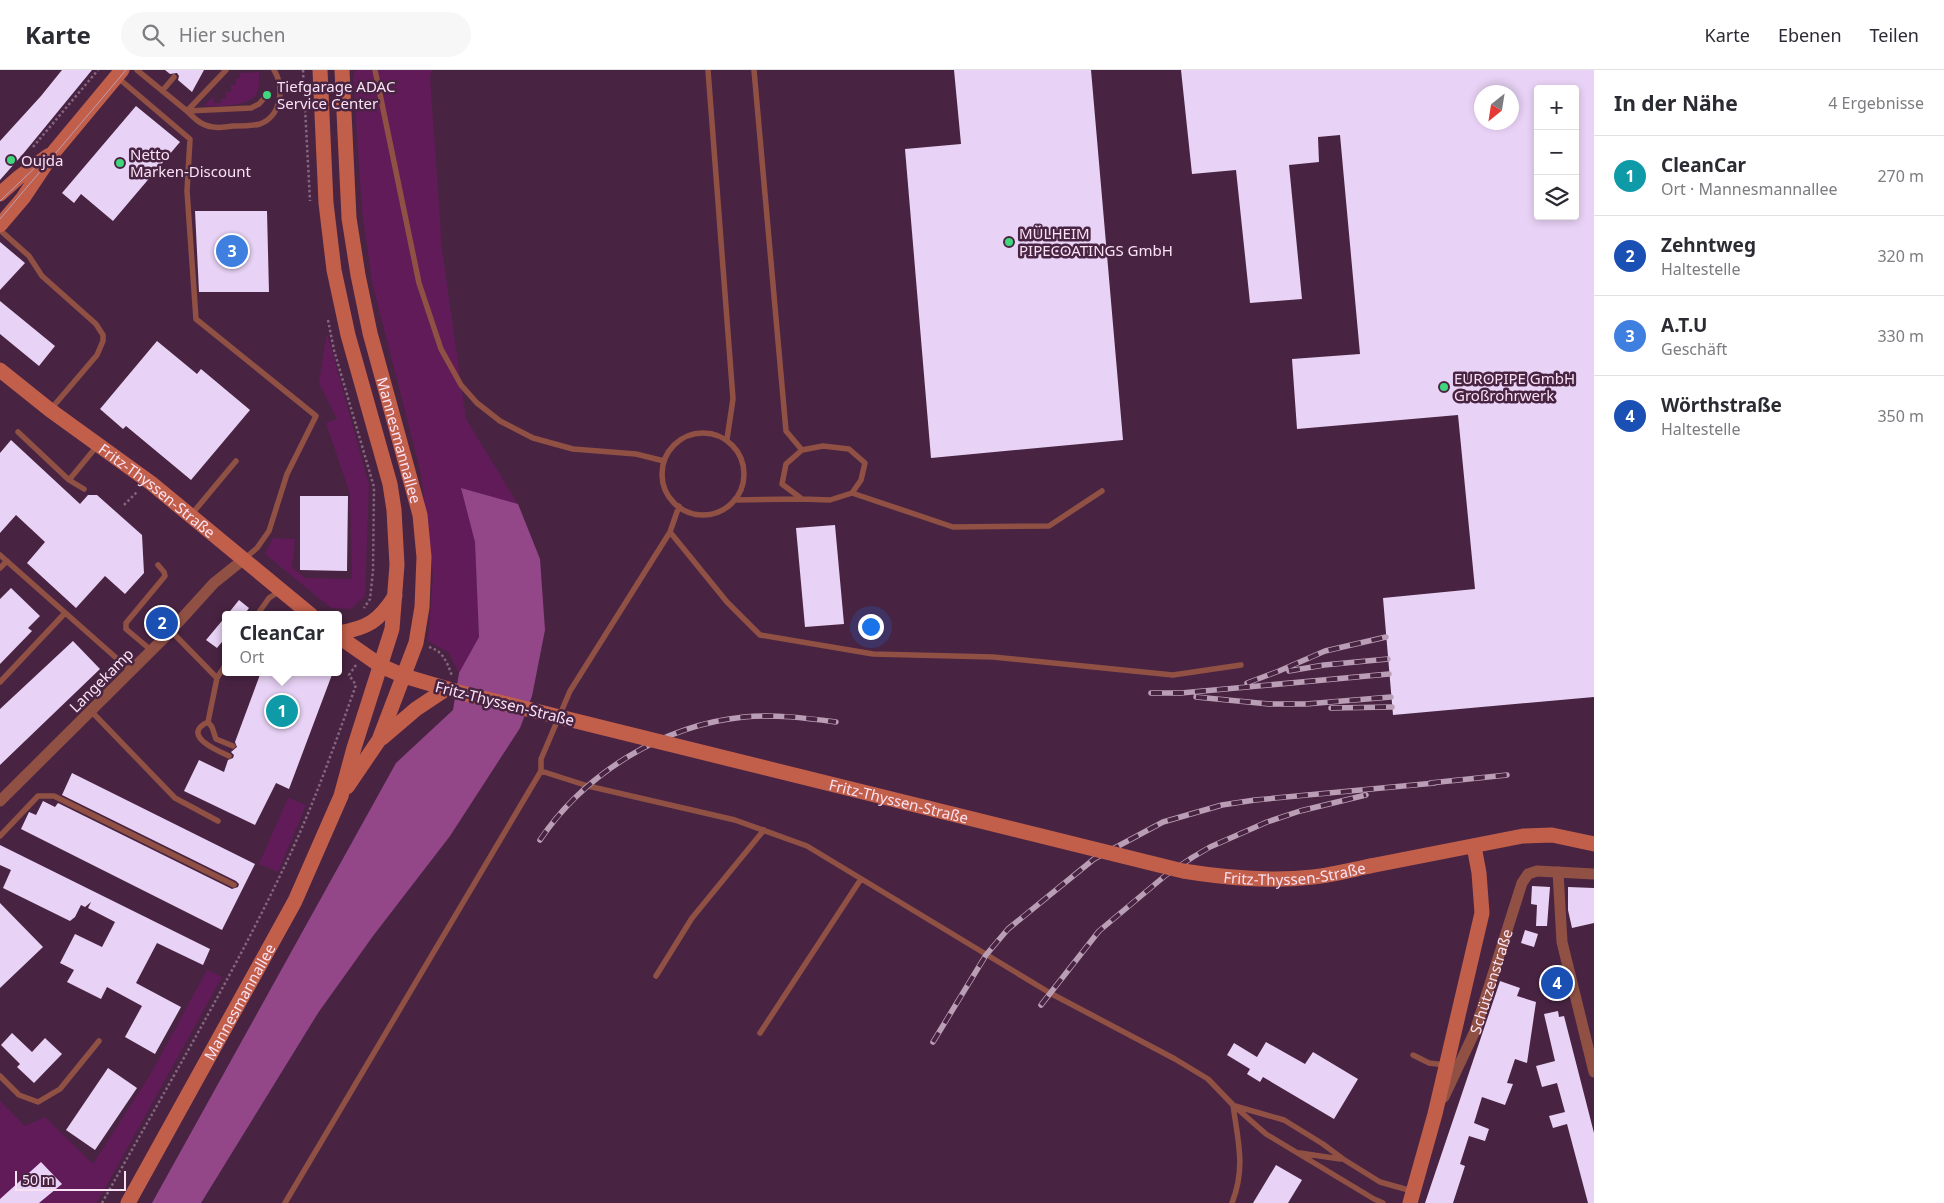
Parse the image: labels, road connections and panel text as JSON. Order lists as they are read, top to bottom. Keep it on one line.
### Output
{"streets":{"street":["Mannesmannallee","Fritz-Thyssen-Straße","Langekamp","Schützenstraße"]},"crossings":[["Mannesmannallee","Fritz-Thyssen-Straße"],["Fritz-Thyssen-Straße","Langekamp"],["Fritz-Thyssen-Straße","Schützenstraße"]],"places":["Tiefgarage ADAC Service Center","Oujda","Netto Marken-Discount","MÜLHEIM PIPECOATINGS GmbH","EUROPIPE GmbH Großrohrwerk"],"scale_bar":"50 m","north":"bottom left","page":{"header":"Karte","search":"Hier suchen","nav":["Karte","Ebenen","Teilen"],"heading":["In der Nähe","4 Ergebnisse"],"map_buttons":["+","−"],"list":[{"mark":"1","name":"CleanCar","note":"Ort · Mannesmannallee","value":"270 m"},{"mark":"2","name":"Zehntweg","note":"Haltestelle","value":"320 m"},{"mark":"3","name":"A.T.U","note":"Geschäft","value":"330 m"},{"mark":"4","name":"Wörthstraße","note":"Haltestelle","value":"350 m"}],"pins":["3","2","1","4"],"popup":["CleanCar","Ort"],"scale":"50 m"}}
